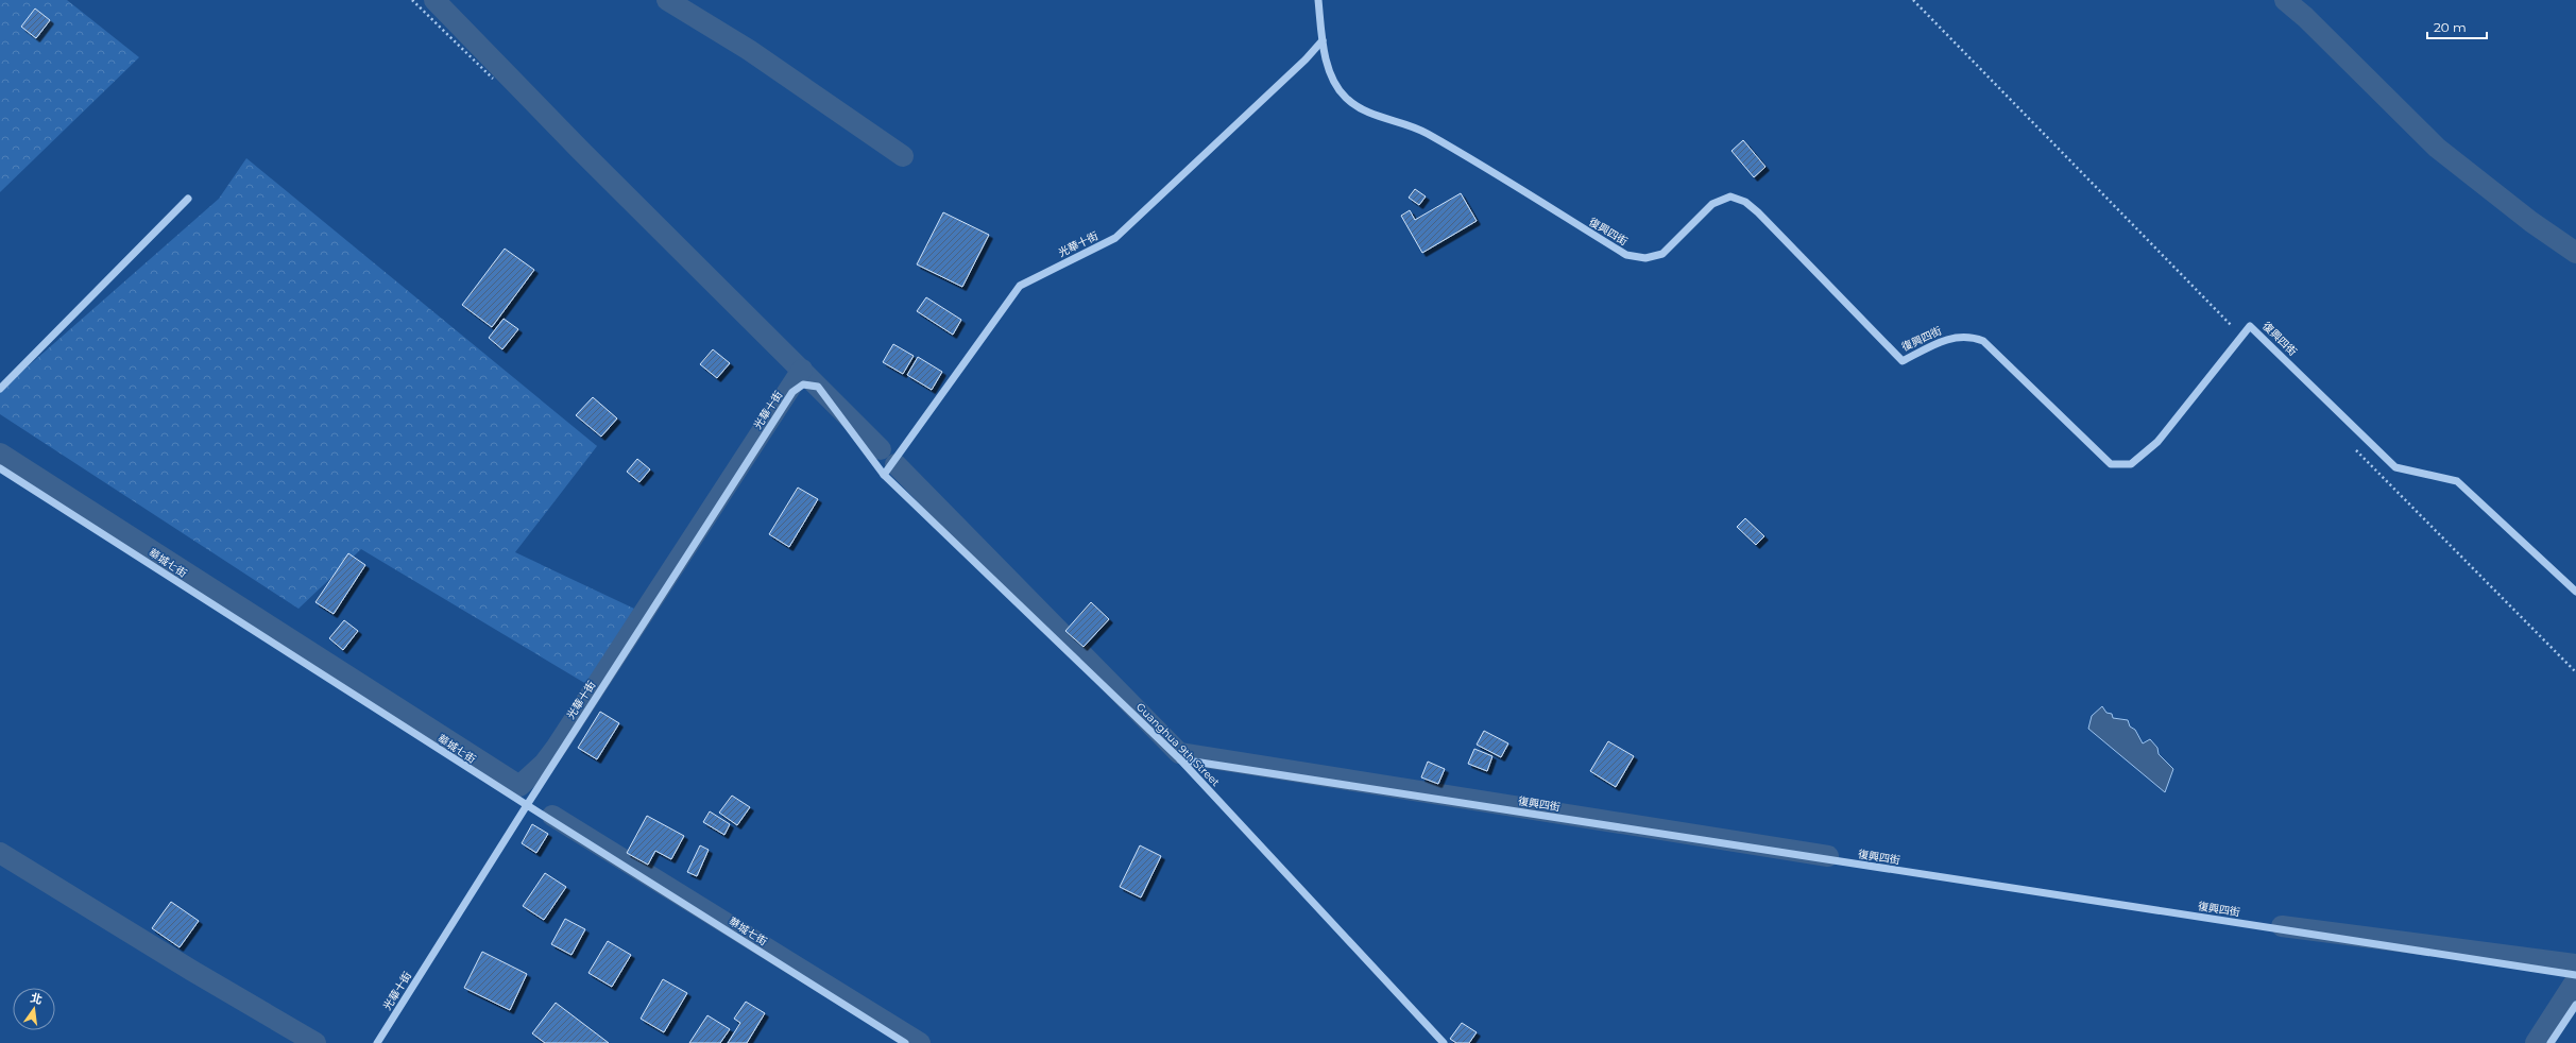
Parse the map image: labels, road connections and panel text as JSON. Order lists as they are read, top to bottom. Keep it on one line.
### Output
{"streets":{"street":["復興四街","光華十街","華城七街","Guanghua 9th Street"]},"crossings":[["復興四街","光華十街"],["復興四街","Guanghua 9th Street"],["光華十街","華城七街"],["光華十街","Guanghua 9th Street"]],"scale_bar":"20 m","north":"top"}
